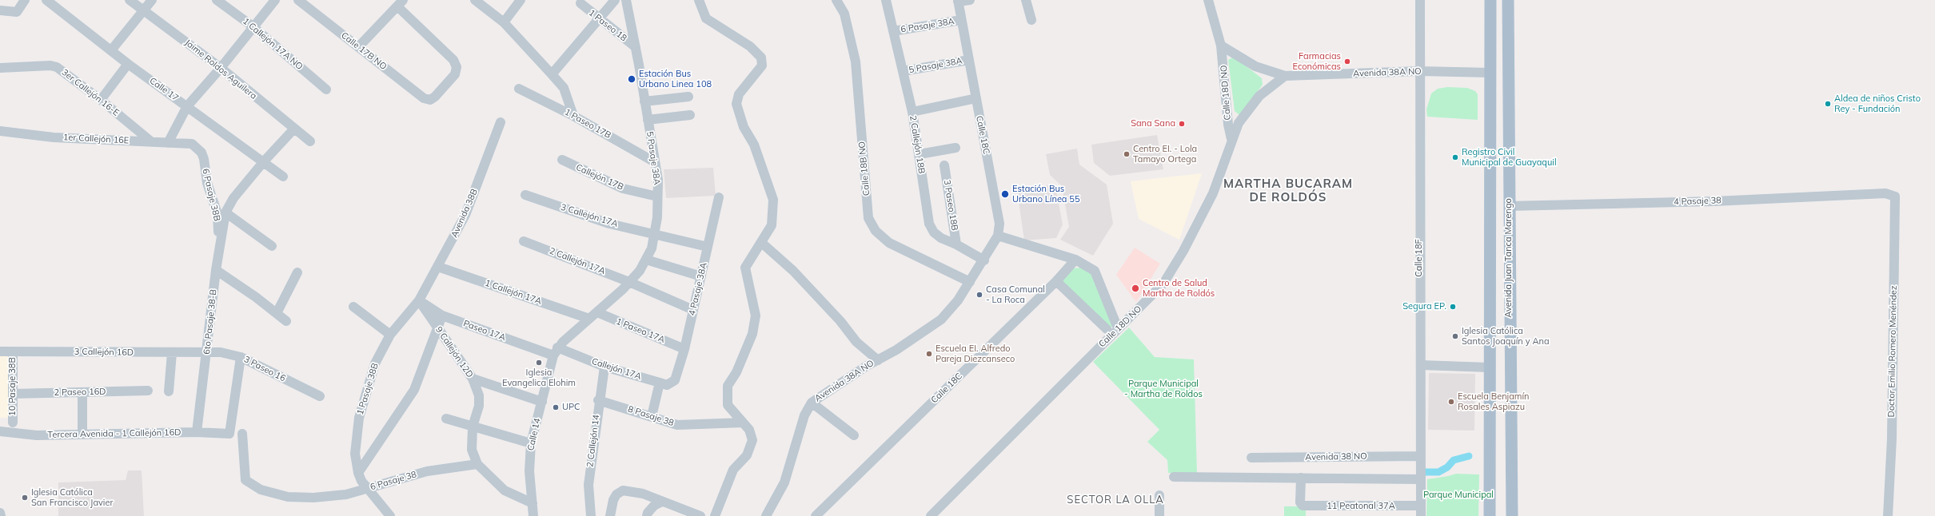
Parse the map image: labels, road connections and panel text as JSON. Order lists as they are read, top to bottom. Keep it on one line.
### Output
{"streets":{"main road":["Avenida Juan Tanca Marengo"],"street":["1 Paseo 18","6 Pasaje 38A","1 Callejón 17A NO","Calle 17B NO","5 Pasaje 38A","Jaime Roldos Aguilera","Avenida 38A NO","Calle 17","3er Callejón 16-E","Calle 18D NO","1 Paseo 17B","Calle 18C","1er Callejón 16E","2 Callejón 18B","Calle 18B NO","Callejón 17B","6 Pasaje 38B","4 Pasaje 38","3 Paseo 18B","Avenida 38B","3 Callejón 17A","Calle 18F","2 Callejón 17A","4 Pasaje 38A","1 Callejón 17A","6to Pasaje 38-B","Paseo 17A","1 Paseo 17A","Doctor Emilio Romero Menéndez","3 Callejón 16D","9 Callejón 12D","3 Paseo 16","Callejón 17A","10 Pasaje 38B","1 Pasaje 38B","2 Paseo 16D","8 Pasaje 38","Tercera Avenida - 1 Callejón 16D","Calle 14","2 Callejón 14","Avenida 38 NO","6 Pasaje 38","11 Peatonal 37A"]},"crossings":[["1 Paseo 18","5 Pasaje 38A"],["6 Pasaje 38A","Calle 18C"],["6 Pasaje 38A","2 Callejón 18B"],["5 Pasaje 38A","1 Paseo 17B"],["5 Pasaje 38A","Calle 18C"],["5 Pasaje 38A","2 Callejón 18B"],["5 Pasaje 38A","Callejón 17B"],["5 Pasaje 38A","3 Callejón 17A"],["5 Pasaje 38A","2 Callejón 17A"],["5 Pasaje 38A","1 Callejón 17A"],["5 Pasaje 38A","Paseo 17A"],["5 Pasaje 38A","1 Paseo 17A"],["5 Pasaje 38A","Callejón 17A"],["5 Pasaje 38A","Calle 14"],["Jaime Roldos Aguilera","6to Pasaje 38-B"],["Avenida 38A NO","Calle 18D NO"],["Avenida 38A NO","Calle 18C"],["Avenida 38A NO","Calle 18B NO"],["Avenida 38A NO","Calle 18F"],["Calle 17","6to Pasaje 38-B"],["3er Callejón 16-E","1er Callejón 16E"],["Calle 18C","2 Callejón 18B"],["Calle 18C","Calle 18B NO"],["1er Callejón 16E","6 Pasaje 38B"],["2 Callejón 18B","3 Paseo 18B"],["6 Pasaje 38B","6to Pasaje 38-B"],["4 Pasaje 38","Avenida Juan Tanca Marengo"],["4 Pasaje 38","Doctor Emilio Romero Menéndez"],["Avenida 38B","1 Callejón 17A"],["Avenida 38B","Paseo 17A"],["Avenida 38B","9 Callejón 12D"],["Avenida 38B","1 Pasaje 38B"],["3 Callejón 17A","4 Pasaje 38A"],["Calle 18F","Avenida 38 NO"],["Calle 18F","11 Peatonal 37A"],["2 Callejón 17A","4 Pasaje 38A"],["4 Pasaje 38A","1 Paseo 17A"],["4 Pasaje 38A","Callejón 17A"],["6to Pasaje 38-B","3 Callejón 16D"],["6to Pasaje 38-B","3 Paseo 16"],["6to Pasaje 38-B","Tercera Avenida - 1 Callejón 16D"],["Paseo 17A","9 Callejón 12D"],["Paseo 17A","Callejón 17A"],["Paseo 17A","1 Pasaje 38B"],["Paseo 17A","Calle 14"],["3 Callejón 16D","3 Paseo 16"],["3 Callejón 16D","10 Pasaje 38B"],["9 Callejón 12D","1 Pasaje 38B"],["9 Callejón 12D","6 Pasaje 38"],["3 Paseo 16","Tercera Avenida - 1 Callejón 16D"],["Callejón 17A","Calle 14"],["Callejón 17A","2 Callejón 14"],["10 Pasaje 38B","2 Paseo 16D"],["1 Pasaje 38B","6 Pasaje 38"],["8 Pasaje 38","2 Callejón 14"]],"districts":["MARTHA BUCARAM DE ROLDÓS","SECTOR LA OLLA"],"parks":["Parque Municipal - Martha de Roldos","Parque Municipal"],"places":["Farmacias Económicas","Estación Bus Urbano Linea 108","Aldea de niños Cristo Rey - Fundación","Sana Sana","Centro EI. - Lola Tamayo Ortega","Registro Civil Municipal de Guayaquil","Estación Bus Urbano Línea 55","Centro de Salud Martha de Roldós","Casa Comunal - La Roca","Segura EP.","Iglesia Católica Santos Joaquín y Ana","Escuela EI. Alfredo Pareja Diezcanseco","Iglesia Evangelica Elohim","Escuela Benjamín Rosales Aspiazu","UPC","Iglesia Católica San Francisco Javier"]}
